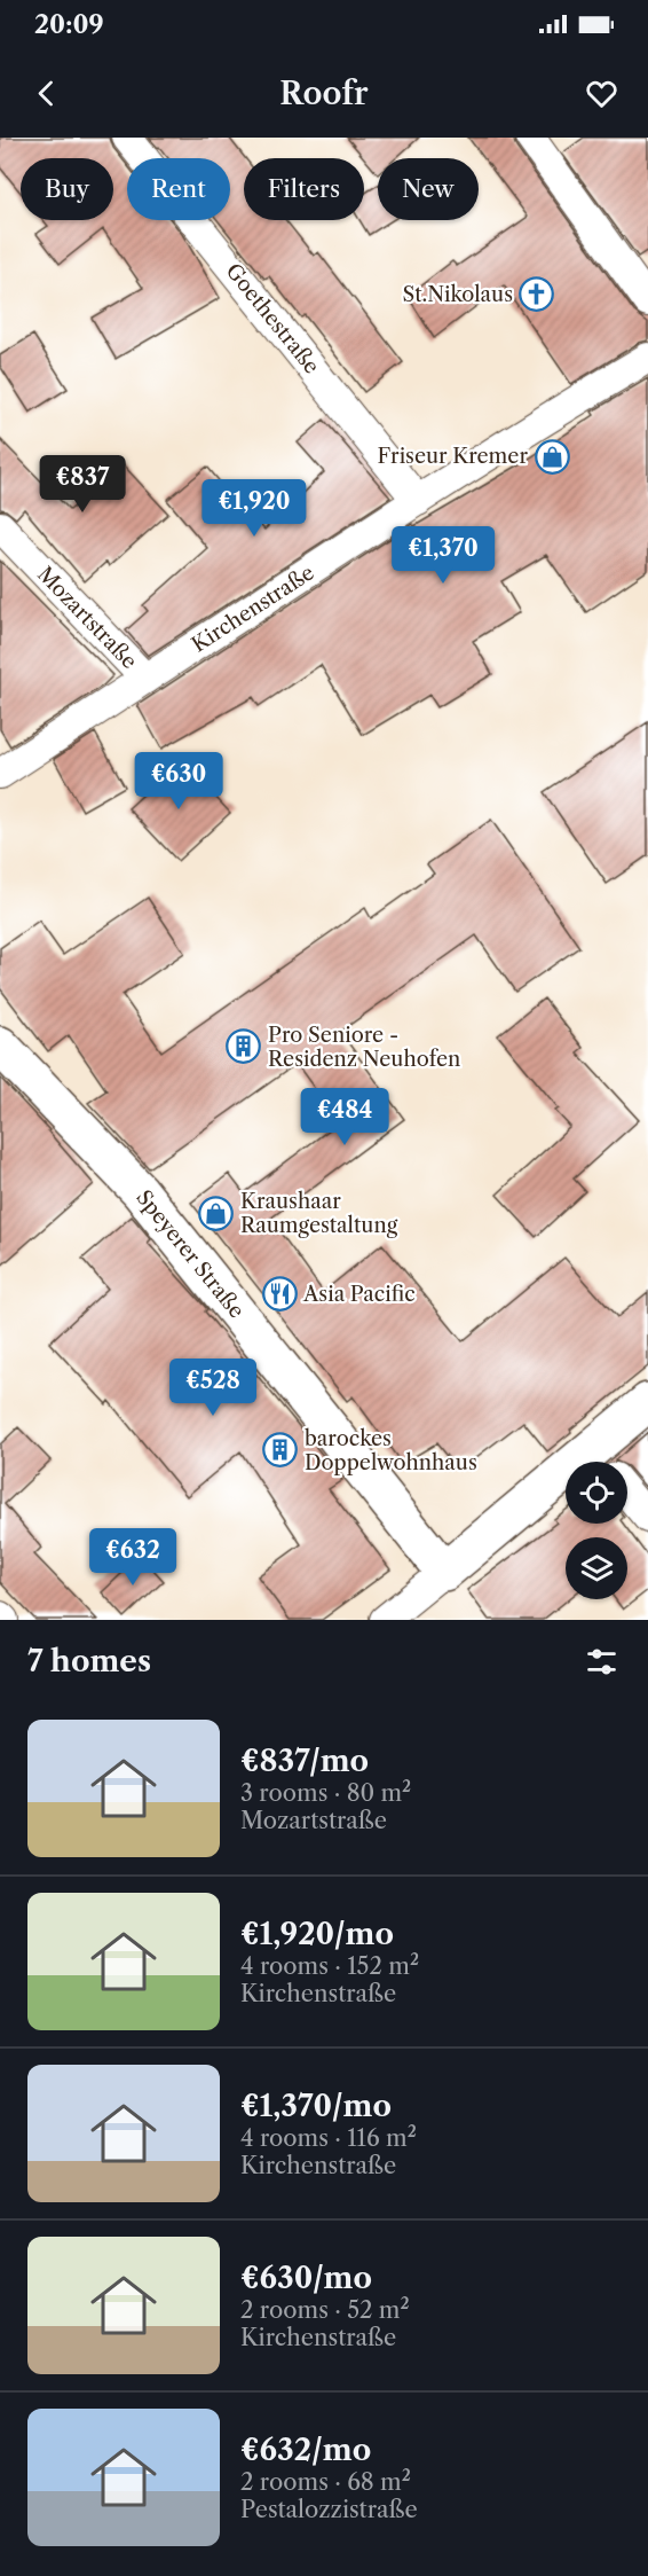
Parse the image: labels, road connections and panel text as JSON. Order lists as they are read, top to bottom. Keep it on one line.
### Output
{"streets":{"main road":["Speyerer Straße"],"street":["Goethestraße","Kirchenstraße","Mozartstraße"]},"crossings":[["Goethestraße","Kirchenstraße"],["Kirchenstraße","Mozartstraße"]],"places":{"church":["St.Nikolaus"],"shop":["Friseur Kremer","Kraushaar Raumgestaltung"],"building":["Pro Seniore - Residenz Neuhofen","barockes Doppelwohnhaus"],"restaurant":["Asia Pacific"]},"page":{"status":"20:09","header":"Roofr","chip":["Buy","Rent","Filters","New"],"price":["€837","€1,920","€1,370","€630","€484","€528","€632"],"heading":"7 homes","list":[{"name":"€837/mo","note":"3 rooms · 80 m² · Mozartstraße"},{"name":"€1,920/mo","note":"4 rooms · 152 m² · Kirchenstraße"},{"name":"€1,370/mo","note":"4 rooms · 116 m² · Kirchenstraße"},{"name":"€630/mo","note":"2 rooms · 52 m² · Kirchenstraße"},{"name":"€632/mo","note":"2 rooms · 68 m² · Pestalozzistraße"}]}}
